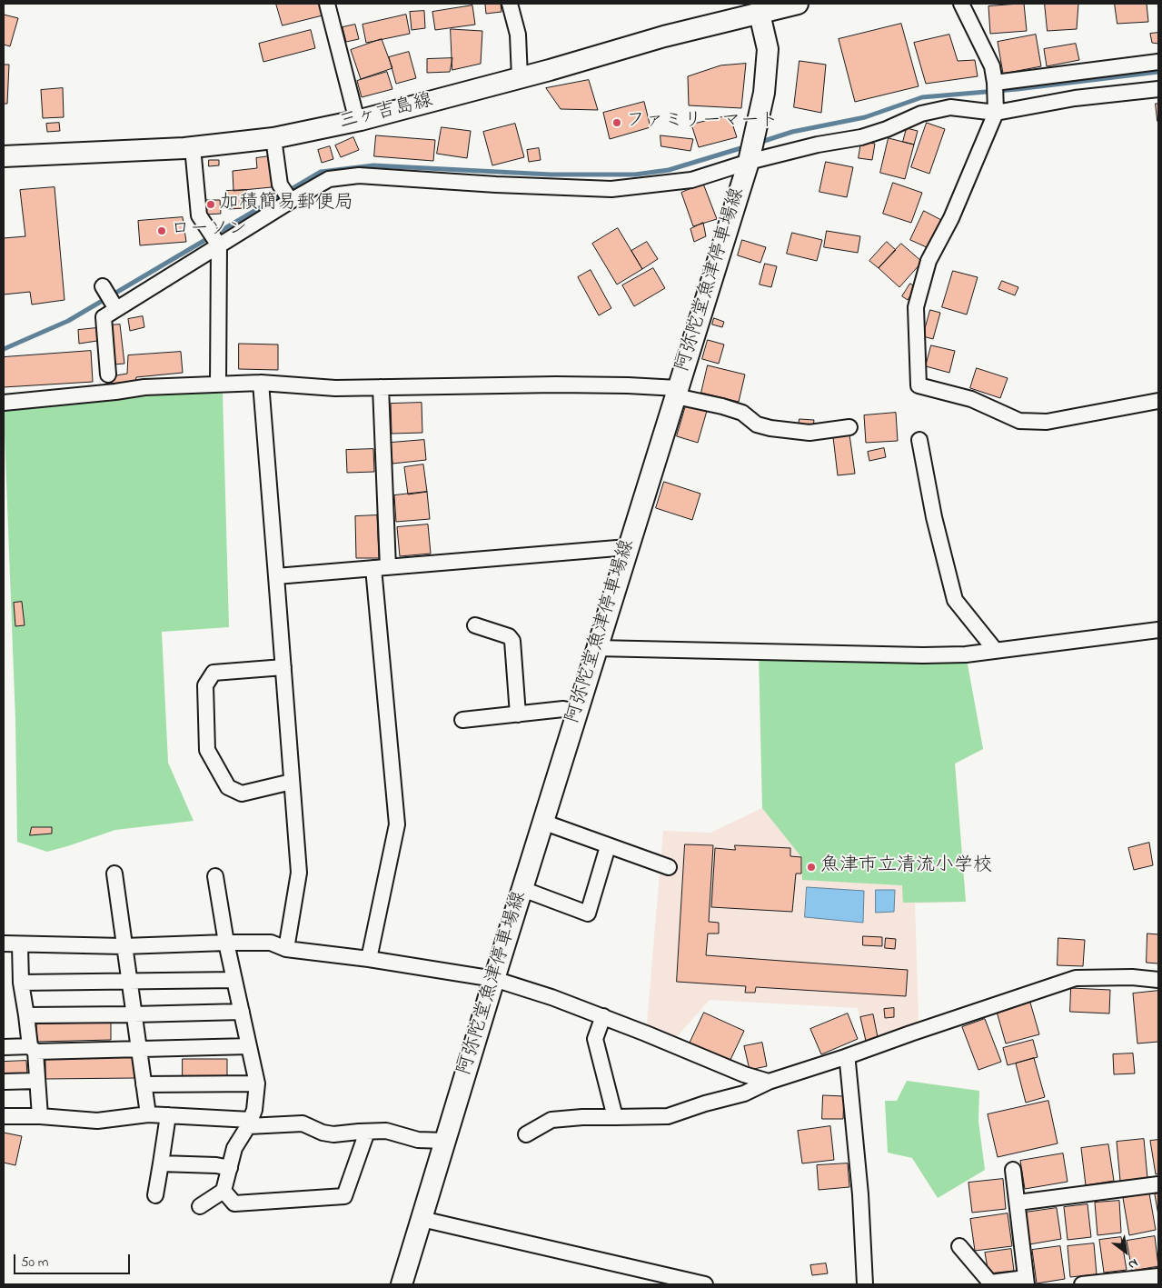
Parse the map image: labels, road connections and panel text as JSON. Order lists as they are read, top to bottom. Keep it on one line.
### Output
{"streets":{"main road":["三ヶ吉島線","阿弥陀堂魚津停車場線"]},"crossings":[["三ヶ吉島線","阿弥陀堂魚津停車場線"]],"places":["ファミリーマート","加積簡易郵便局","ローソン","魚津市立清流小学校"],"scale_bar":"50 m","north":"bottom right"}
